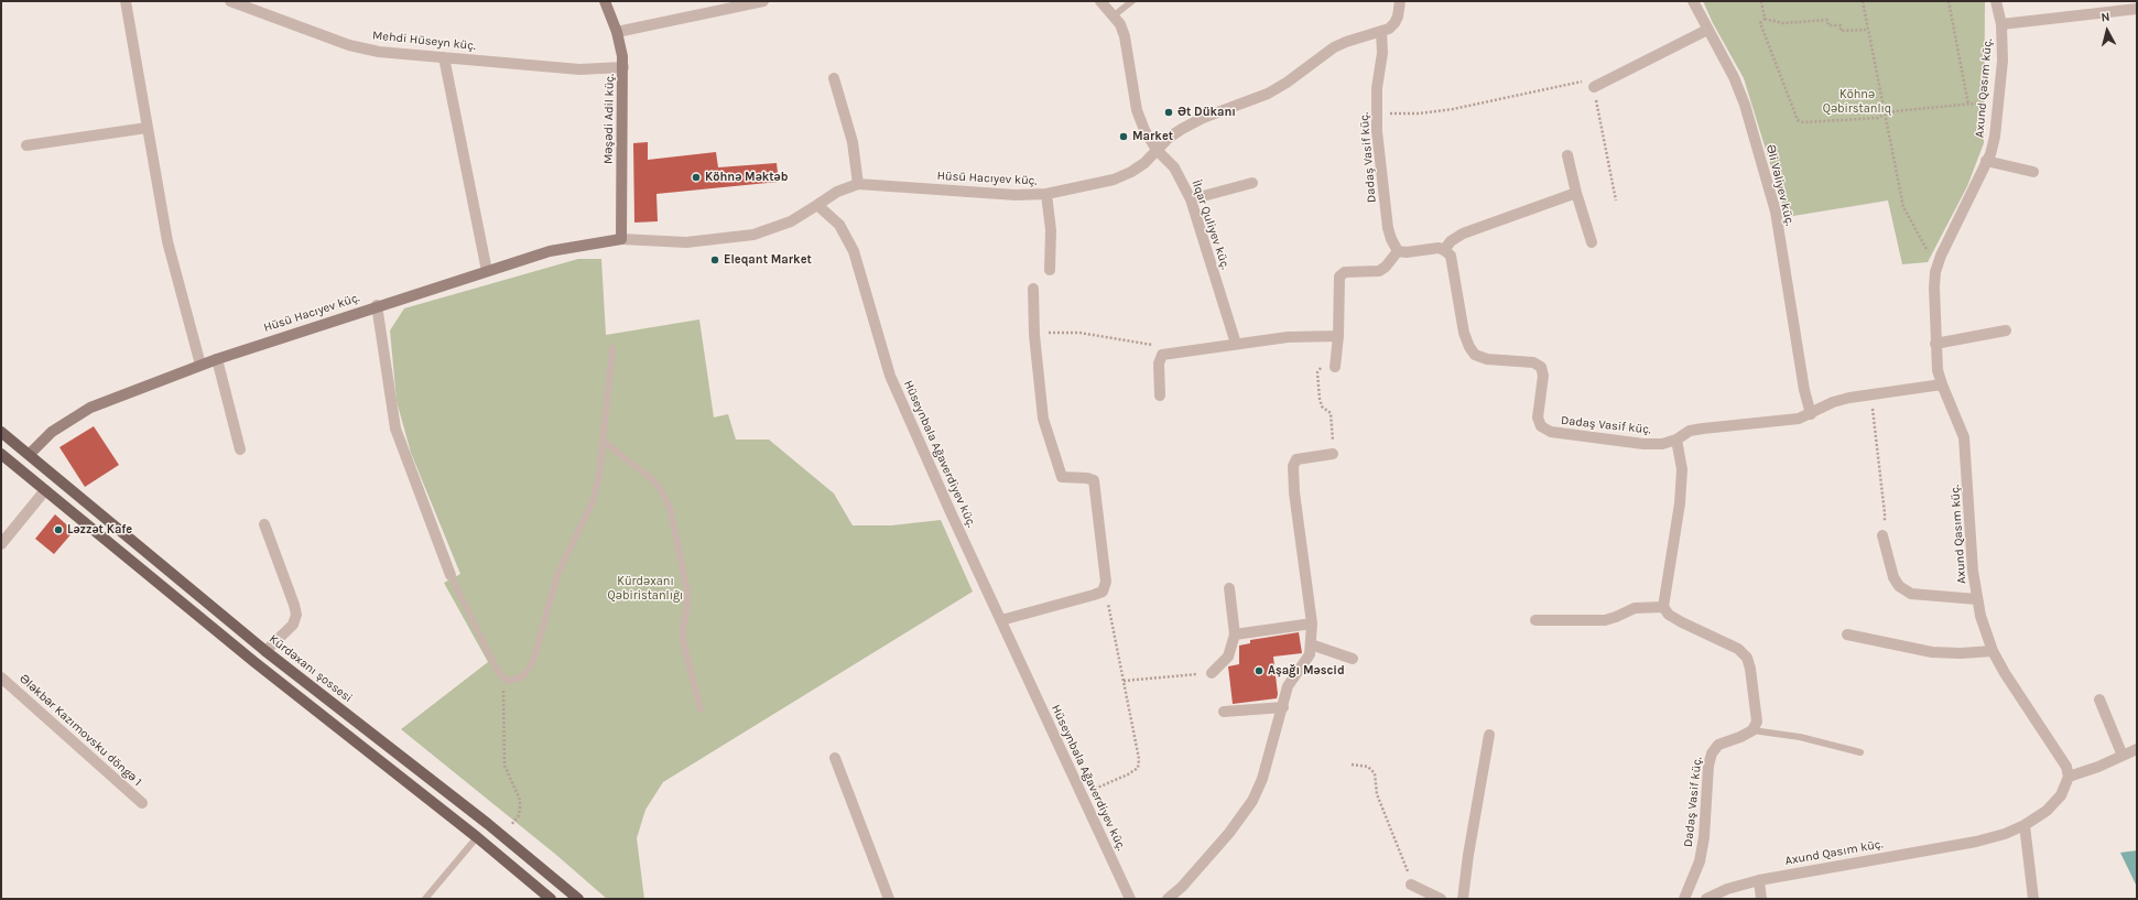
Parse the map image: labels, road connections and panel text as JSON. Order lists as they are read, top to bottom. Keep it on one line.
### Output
{"streets":{"main road":["Kürdəxanı şossesi"],"street":["Mehdi Hüseyn küç.","Axund Qasım küç.","Məşədi Adil küç.","Dadaş Vasif küç.","Hüsü Hacıyev küç.","Əli Vəliyev küç.","İlqar Quliyev küç.","Hüseynbala Ağaverdiyev küç.","Ələkbər Kazımovsku döngə 1"]},"crossings":[["Mehdi Hüseyn küç.","Məşədi Adil küç."],["Məşədi Adil küç.","Hüsü Hacıyev küç."],["Dadaş Vasif küç.","Hüsü Hacıyev küç."],["Hüsü Hacıyev küç.","İlqar Quliyev küç."],["Hüsü Hacıyev küç.","Hüseynbala Ağaverdiyev küç."],["Hüsü Hacıyev küç.","Kürdəxanı şossesi"]],"parks":["Köhnə Qəbirstanlıq","Kürdəxanı Qəbiristanlığı"],"places":["Ət Dükanı","Market","Köhnə Məktəb","Eleqant Market","Ləzzət Kafe","Aşağı Məscid"],"north":"top"}
